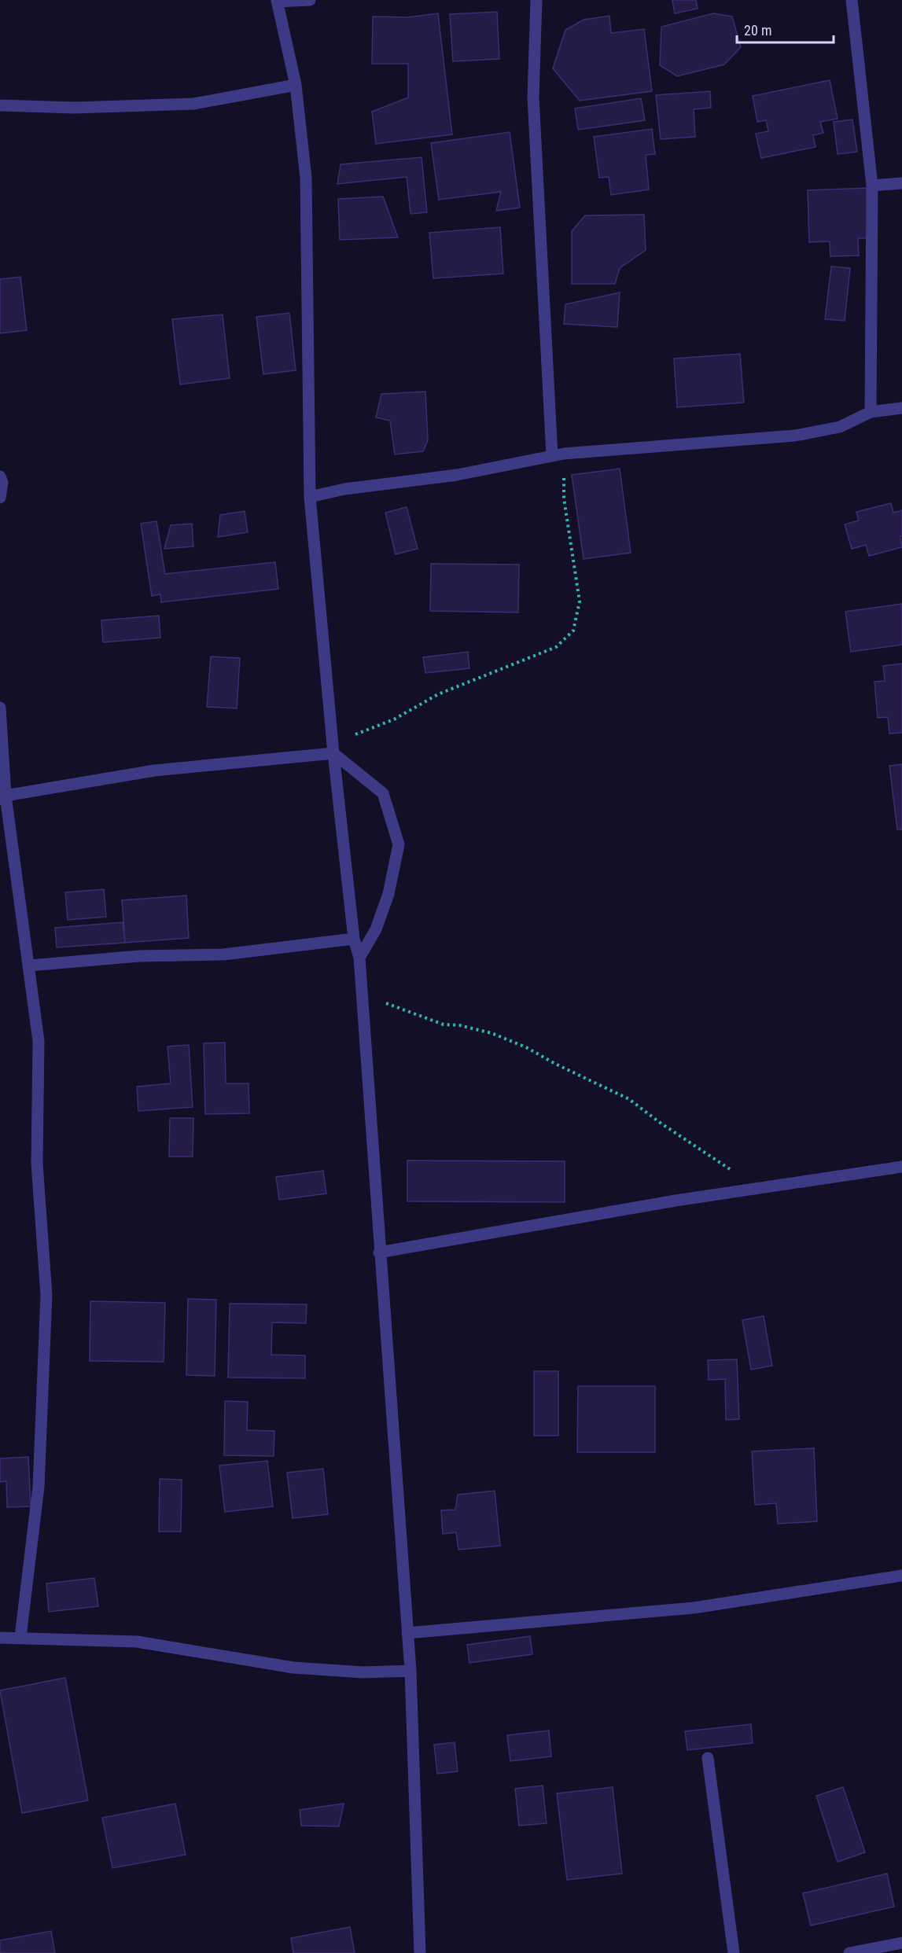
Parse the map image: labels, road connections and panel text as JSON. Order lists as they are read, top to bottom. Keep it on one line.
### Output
{"scale_bar":"20 m"}
